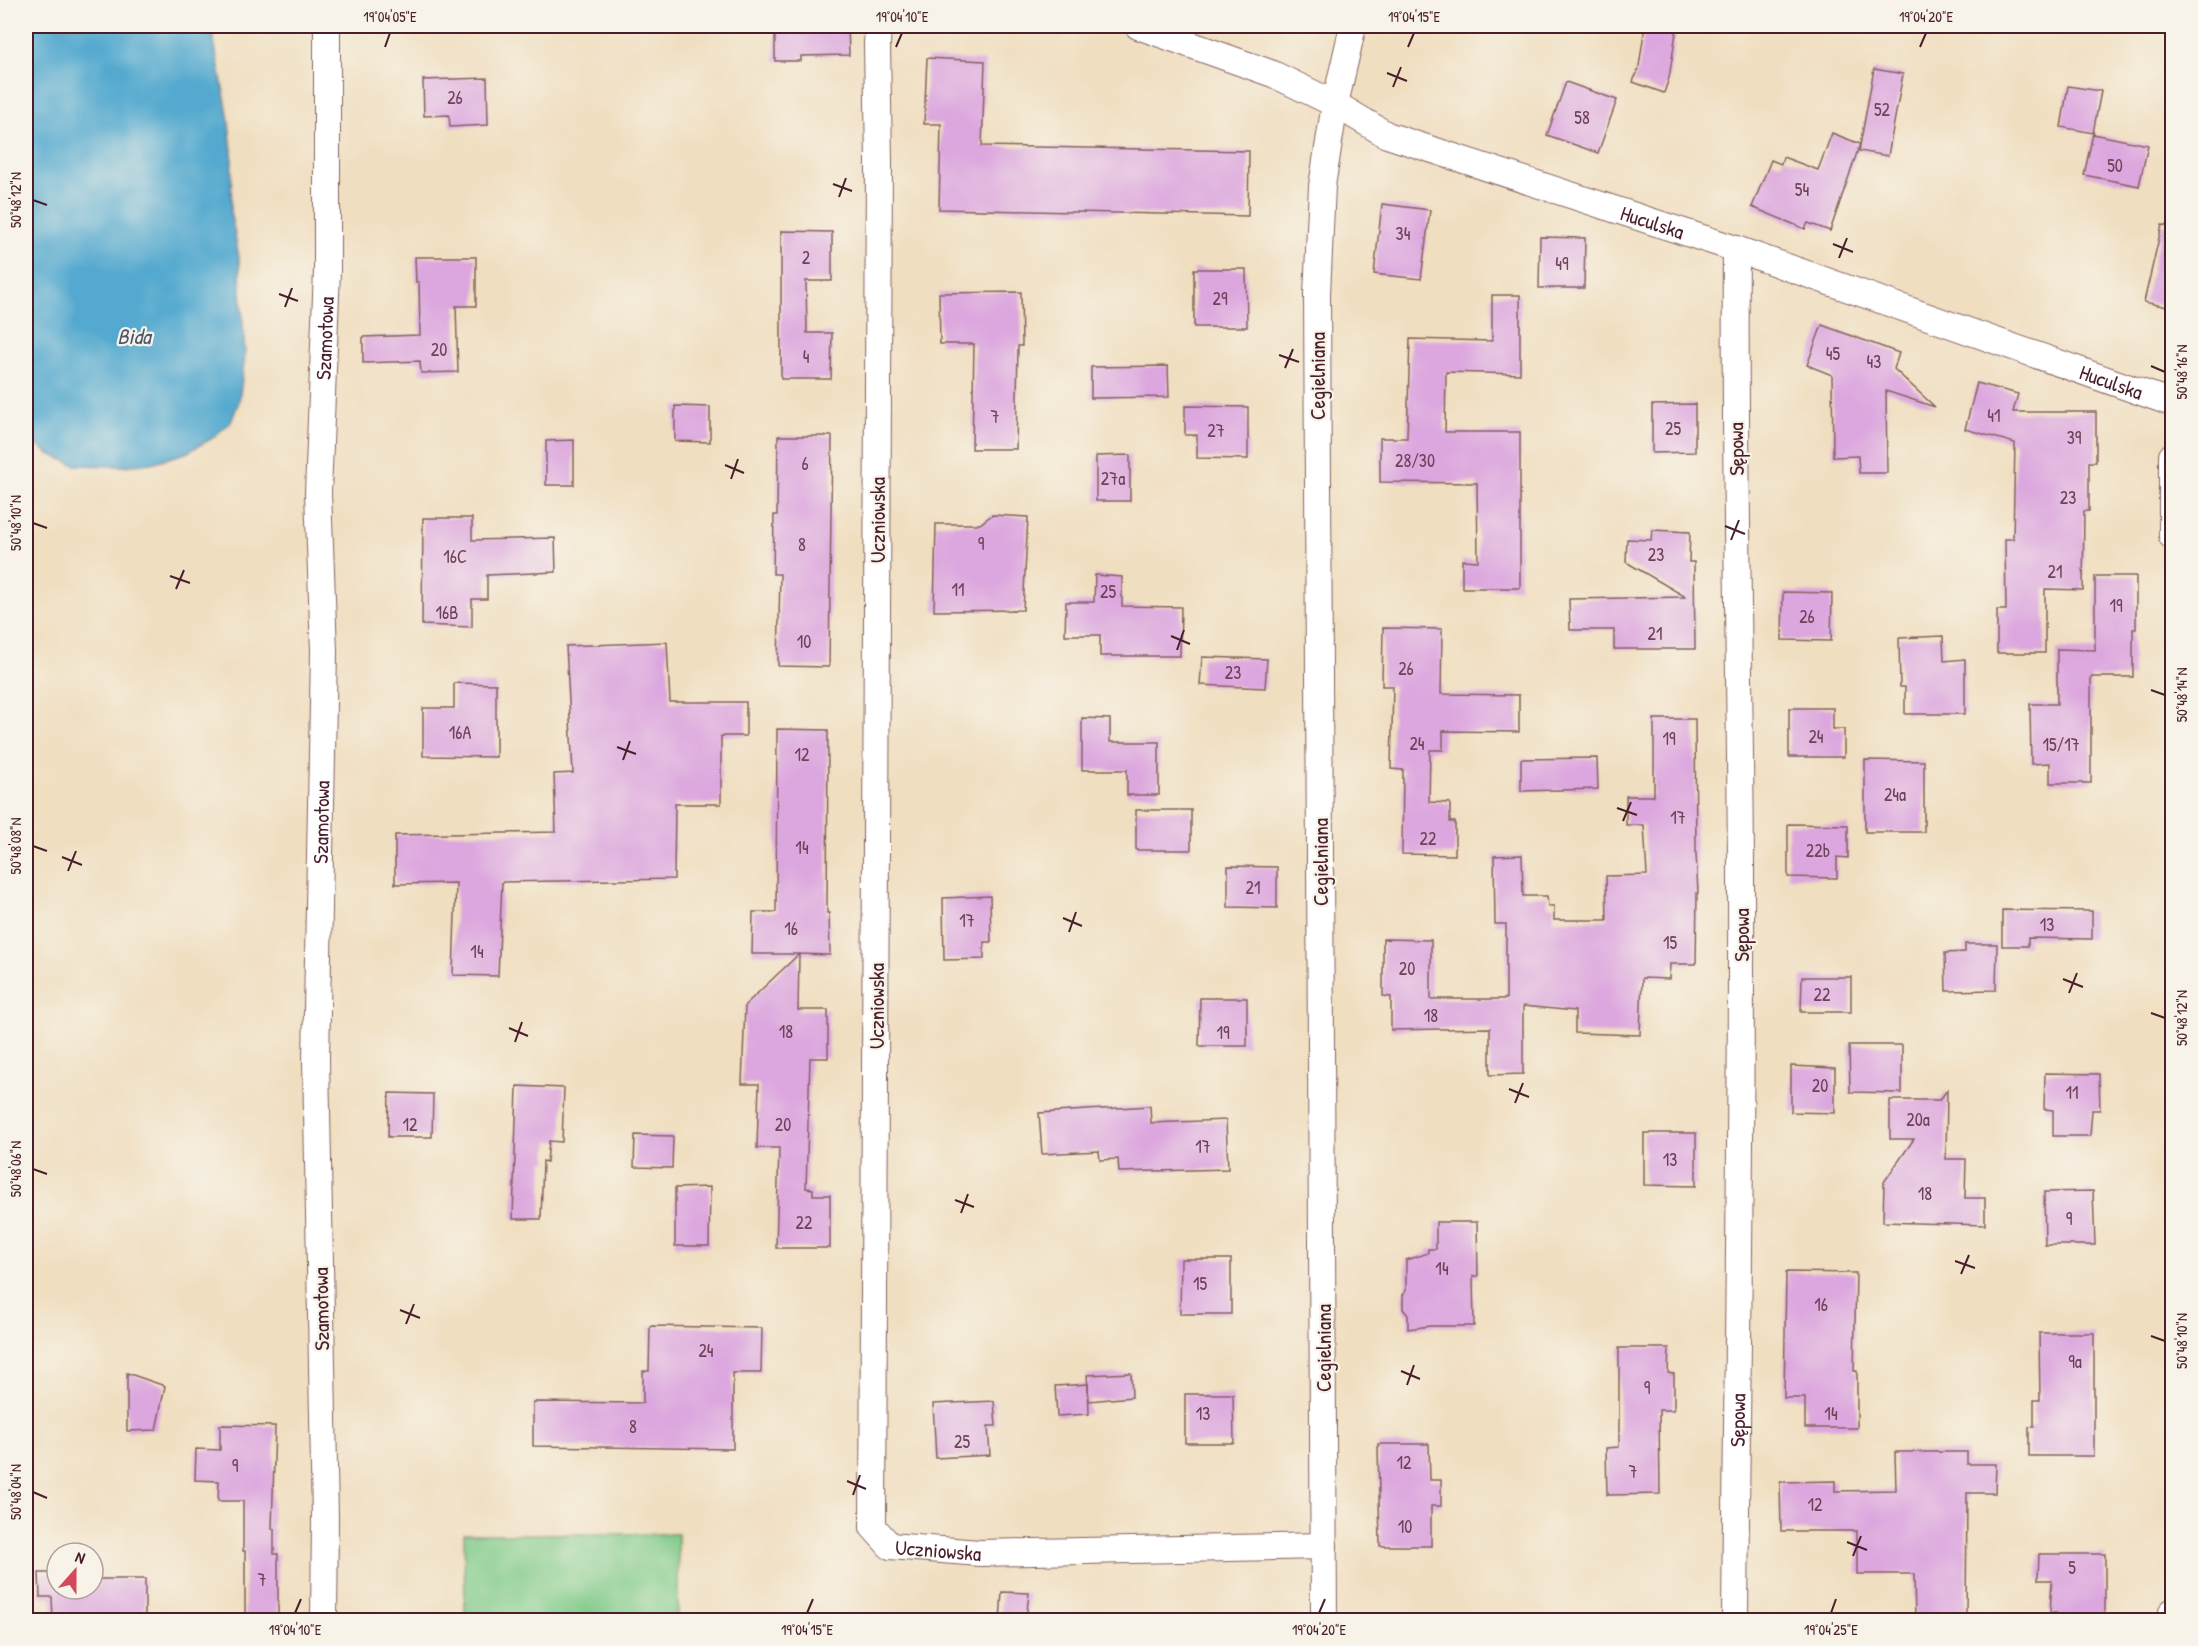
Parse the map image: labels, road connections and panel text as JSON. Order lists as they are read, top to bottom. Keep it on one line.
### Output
{"streets":{"street":["Huculska","Szamotowa","Cegielniana","Sępowa","Uczniowska"]},"crossings":[["Huculska","Cegielniana"],["Huculska","Sępowa"],["Cegielniana","Uczniowska"]],"water":["Bida"],"house_numbers":["26","52","58","50","54","34","2","49","29","20","45","4","43","41","7","25","27","39","28/30","6","27a","23","9","8","23","16C","21","11","25","19","16B","26","21","10","26","23","16A","24","19","24","15/17","12","24a","17","22","14","22b","21","17","13","16","15","14","20","22","18","18","19","20","11","20a","12","20","17","13","18","9","22","14","15","16","24","9a","9","13","14","8","25","12","9","7","12","10","5","7"],"north":"top","coordinates":["19°04'05\"E","19°04'10\"E","19°04'15\"E","19°04'20\"E","50°48'12\"N","50°48'16\"N","50°48'10\"N","50°48'14\"N","50°48'08\"N","50°48'06\"N","50°48'04\"N","19°04'25\"E"]}
